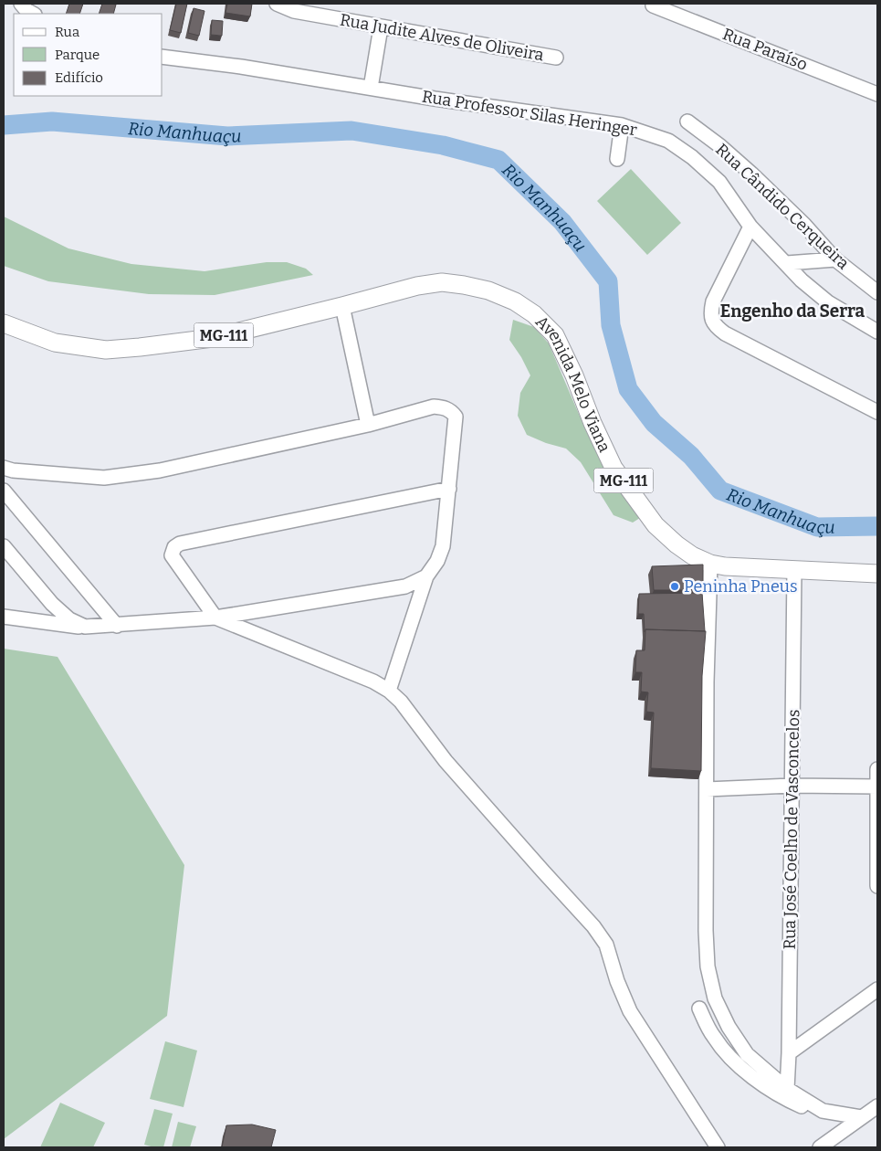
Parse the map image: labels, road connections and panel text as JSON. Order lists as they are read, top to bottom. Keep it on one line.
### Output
{"streets":{"main road":["MG-111","Avenida Melo Viana"],"street":["Rua Judite Alves de Oliveira","Rua Paraíso","Rua Professor Silas Heringer","Rua Cândido Cerqueira","Rua José Coelho de Vasconcelos"]},"crossings":[["MG-111","Avenida Melo Viana"],["Avenida Melo Viana","Rua José Coelho de Vasconcelos"]],"districts":["Engenho da Serra"],"water":["Rio Manhuaçu"],"places":["Peninha Pneus"],"legend":["Rua","Parque","Edifício"]}
